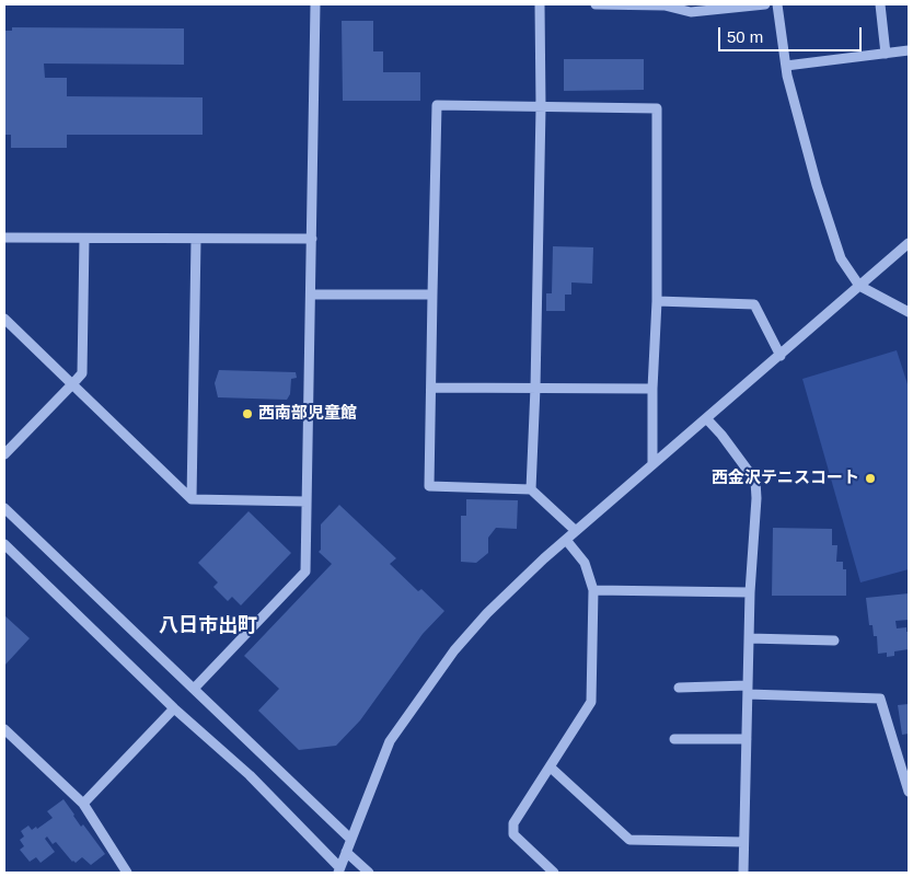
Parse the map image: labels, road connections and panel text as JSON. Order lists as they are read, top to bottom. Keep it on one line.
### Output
{"districts":["八日市出町"],"places":["西南部児童館","西金沢テニスコート"],"scale_bar":"50 m"}
